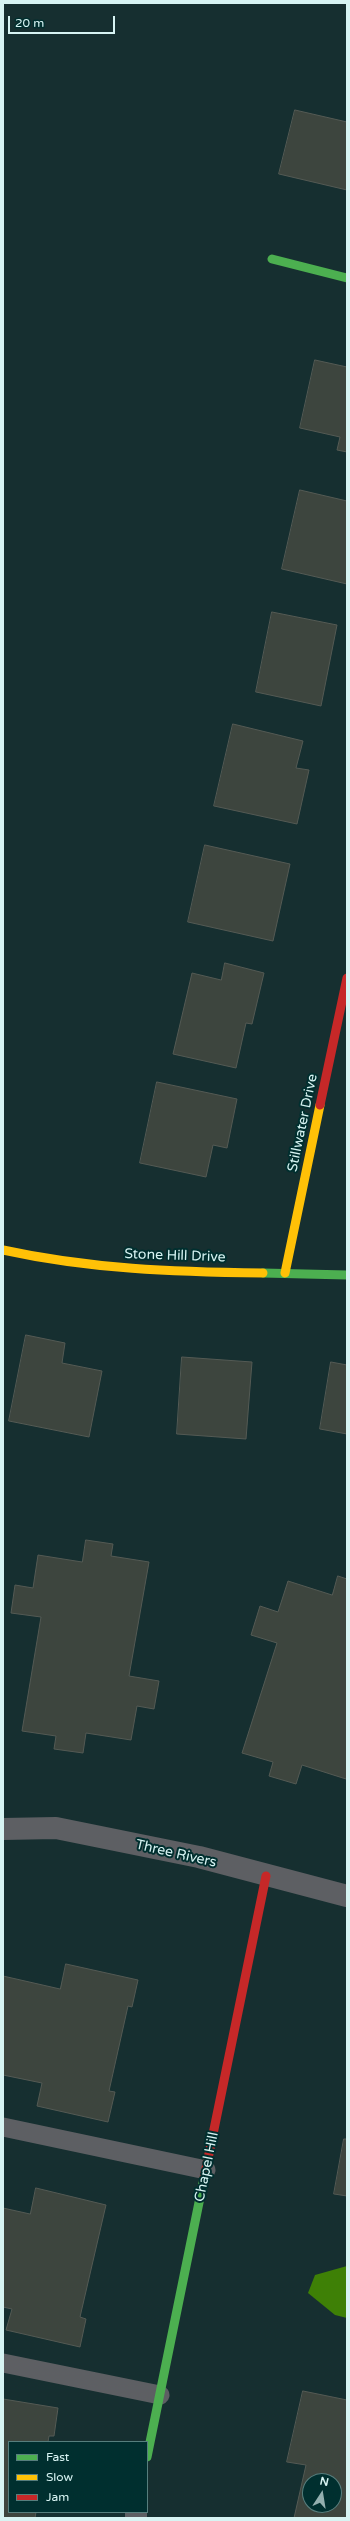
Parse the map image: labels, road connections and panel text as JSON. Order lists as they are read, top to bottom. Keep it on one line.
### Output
{"streets":{"street":["Stillwater Drive","Stone Hill Drive","Three Rivers","Chapel Hill"]},"crossings":[["Stillwater Drive","Stone Hill Drive"],["Three Rivers","Chapel Hill"]],"legend":["Fast","Slow","Jam"],"scale_bar":"20 m","north":"top"}
